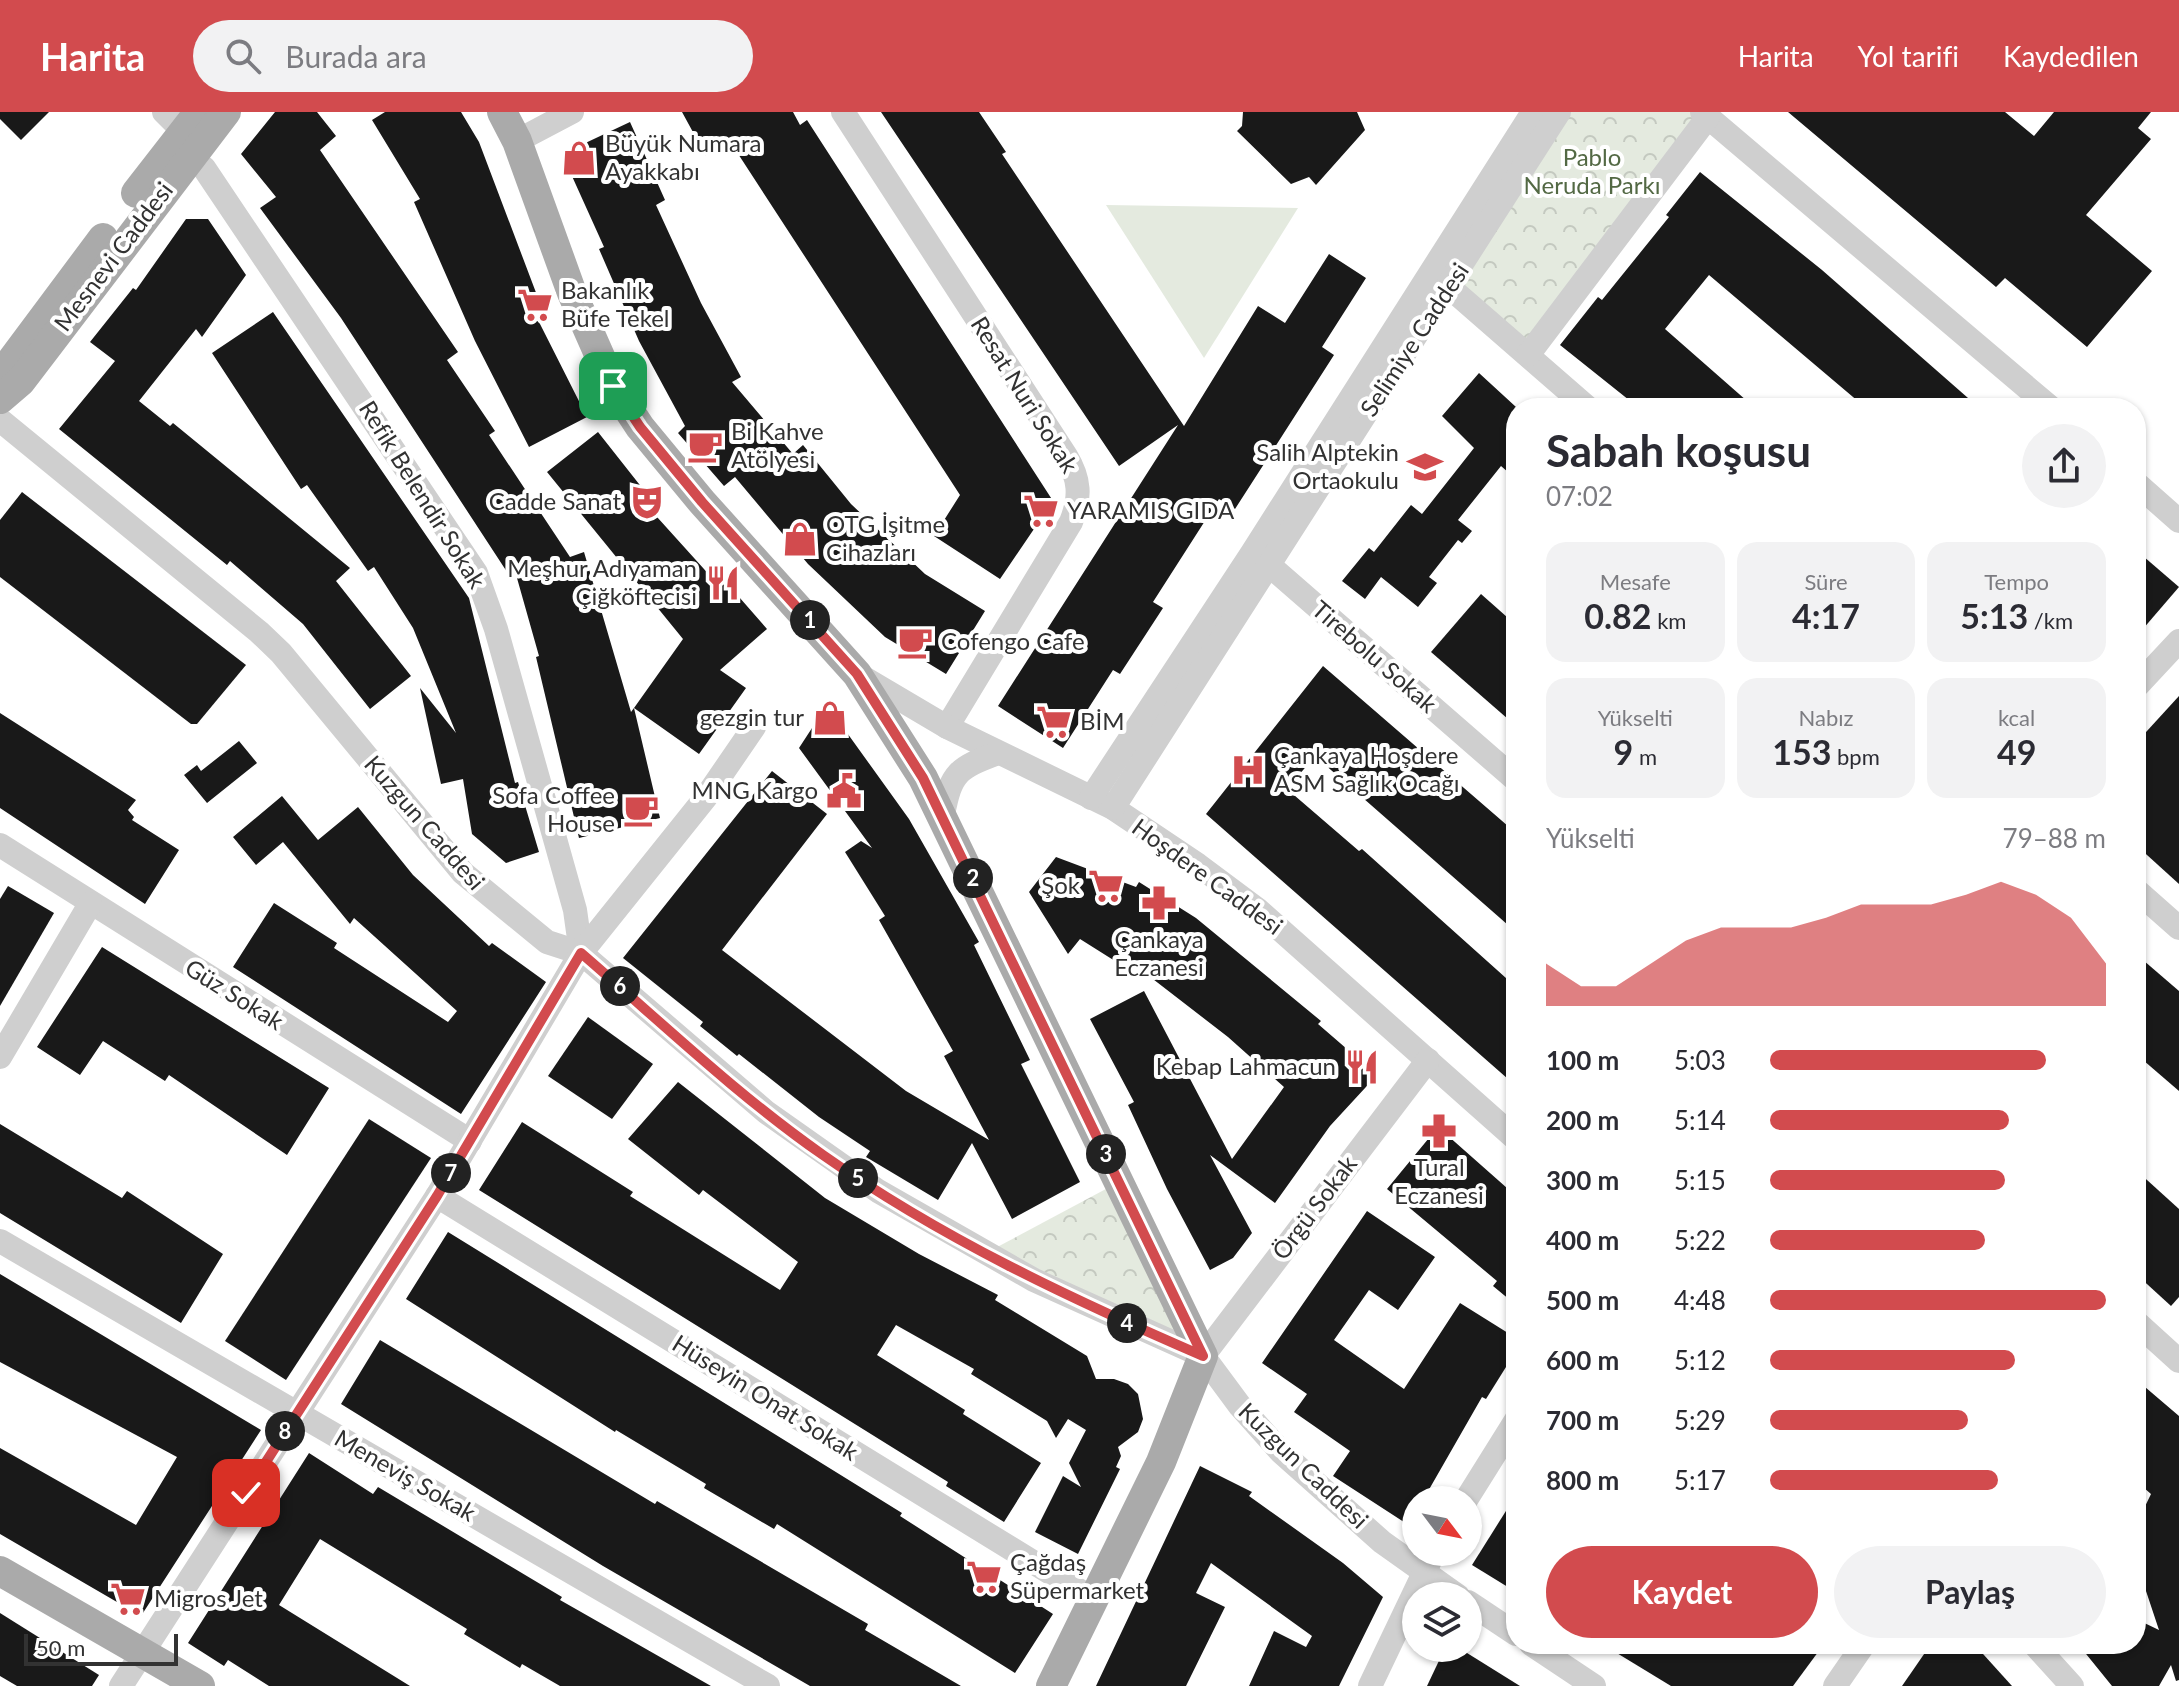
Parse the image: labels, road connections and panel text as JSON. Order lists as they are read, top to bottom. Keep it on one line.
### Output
{"streets":{"main road":["Mesnevi Caddesi"],"street":["Selimiye Caddesi","Resat Nuri Sokak","Refik Belendir Sokak","Tirebolu Sokak","Kuzgun Caddesi","Hoşdere Caddesi","Güz Sokak","Örgü Sokak","Hüseyin Onat Sokak","Meneviş Sokak"]},"crossings":[["Selimiye Caddesi","Tirebolu Sokak"],["Selimiye Caddesi","Hoşdere Caddesi"],["Resat Nuri Sokak","Hoşdere Caddesi"],["Refik Belendir Sokak","Kuzgun Caddesi"],["Kuzgun Caddesi","Örgü Sokak"],["Hoşdere Caddesi","Örgü Sokak"]],"parks":["Pablo Neruda Parkı"],"places":{"shop":["Büyük Numara Ayakkabı","OTG İşitme Cihazları","gezgin tur"],"supermarket":["Bakanlık Büfe Tekel","YARAMIS GIDA","BİM","Şok","Çağdaş Süpermarket","Migros Jet"],"cafe":["Bi Kahve Atölyesi","Cofengo Cafe","Sofa Coffee House"],"school or university":["Salih Alptekin Ortaokulu"],"theatre":["Cadde Sanat"],"restaurant":["Meşhur Adıyaman Çiğköftecisi","Kebap Lahmacun"],"hospital":["Çankaya Hoşdere ASM Sağlık Ocağı"],"public building":["MNG Kargo"],"pharmacy":["Çankaya Eczanesi","Tural Eczanesi"]},"scale_bar":"50 m","north":"bottom right","page":{"header":"Harita","search":"Burada ara","nav":["Harita","Yol tarifi","Kaydedilen"],"heading":["Sabah koşusu","07:02"],"stats":[["Mesafe","0.82 km"],["Süre","4:17"],["Tempo","5:13 /km"],["Yükselti","9 m"],["Nabız","153 bpm"],["kcal","49"]],"pins":["1","2","6","3","7","5","4","8"],"chart":["Yükselti","79–88 m"],"list":[{"name":"100 m","note":"5:03"},{"name":"200 m","note":"5:14"},{"name":"300 m","note":"5:15"},{"name":"400 m","note":"5:22"},{"name":"500 m","note":"4:48"},{"name":"600 m","note":"5:12"},{"name":"700 m","note":"5:29"},{"name":"800 m","note":"5:17"}],"buttons":["Kaydet","Paylaş"],"scale":"50 m"}}
